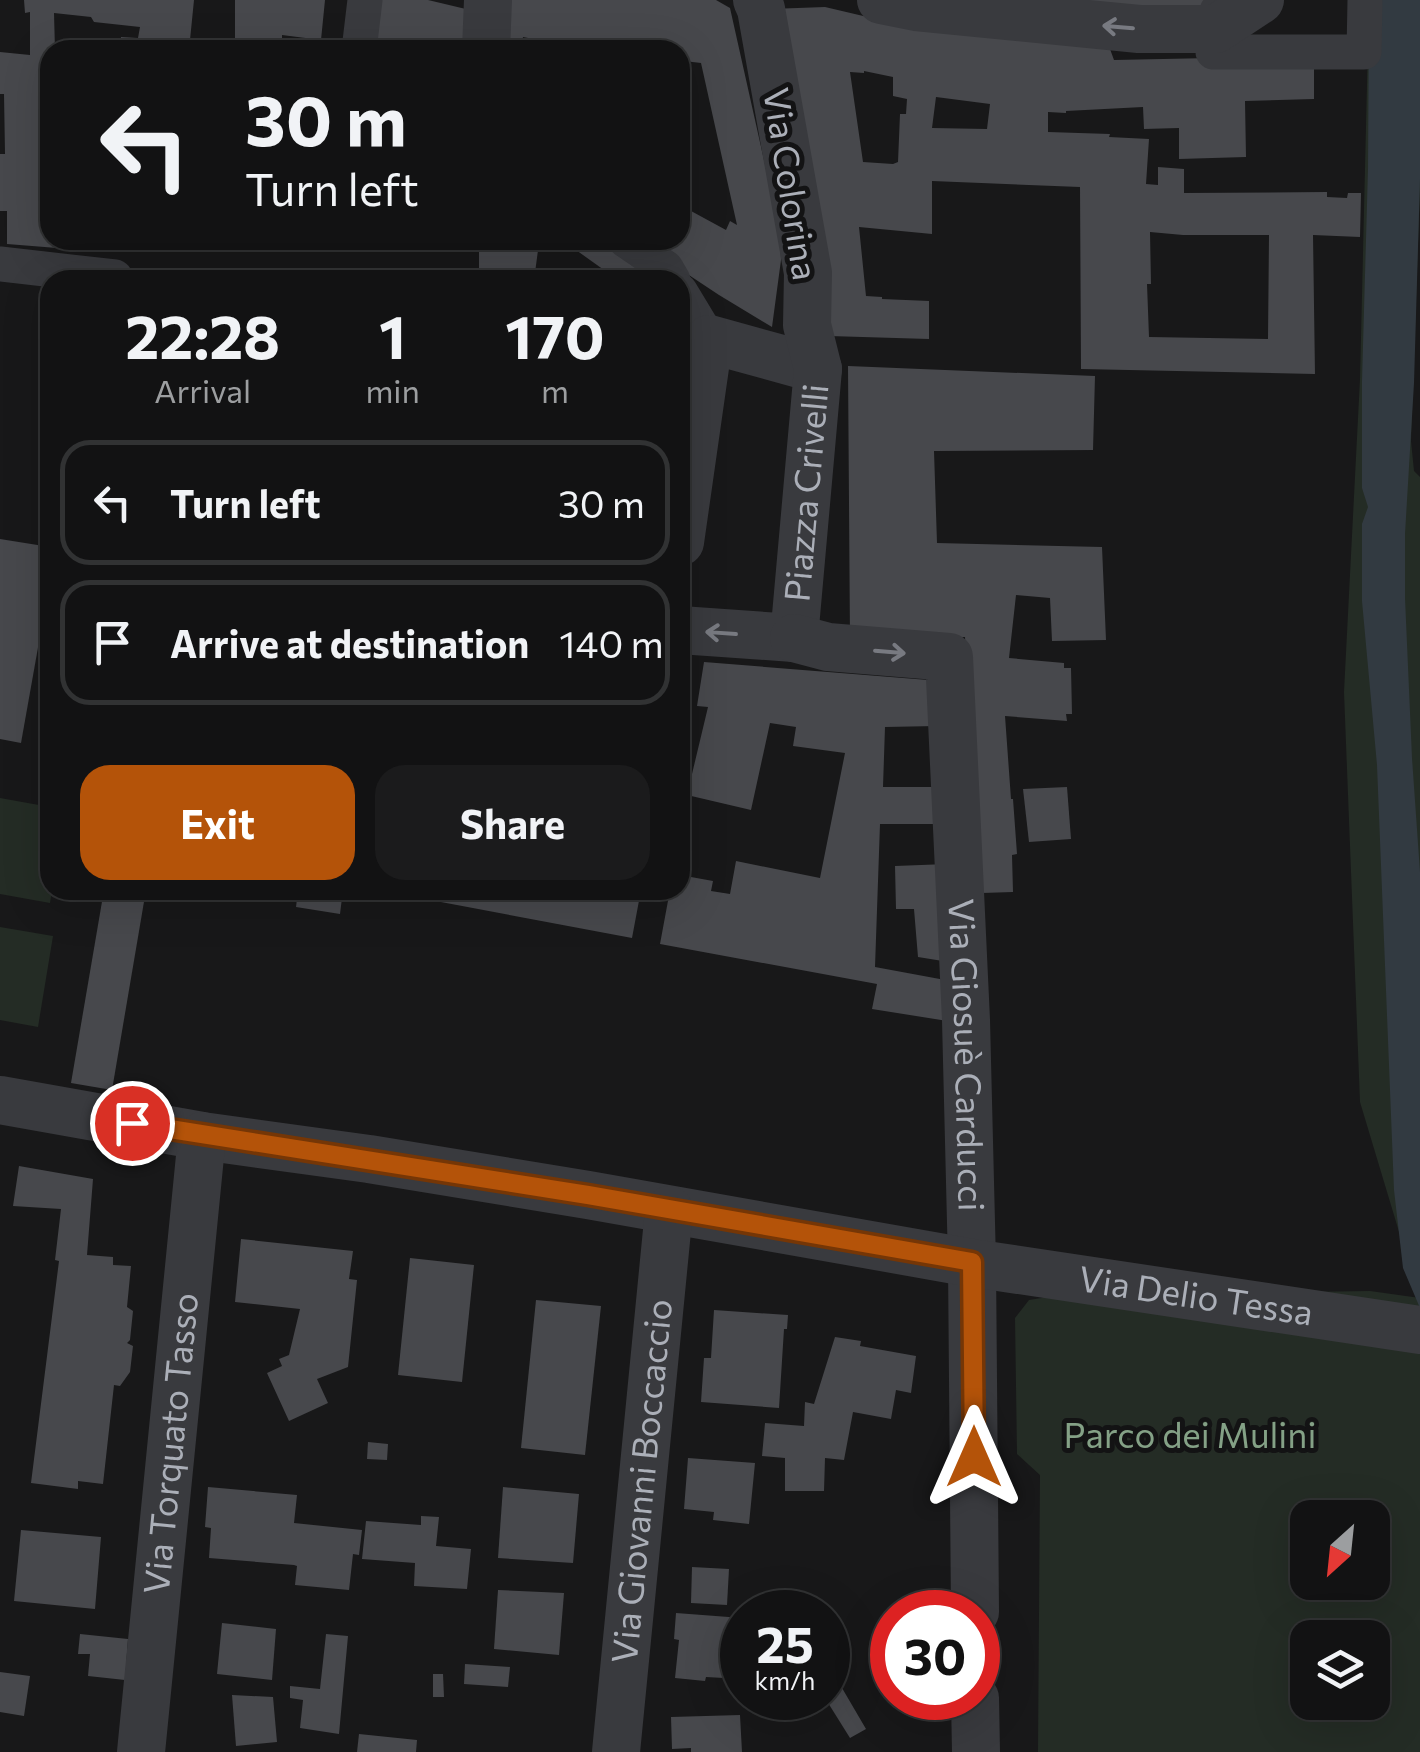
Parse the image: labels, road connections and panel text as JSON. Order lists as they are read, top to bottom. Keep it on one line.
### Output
{"streets":{"street":["Via Colorina","Piazza Crivelli","Via Giosuè Carducci","Via Delio Tessa","Via Torquato Tasso","Via Giovanni Boccaccio"]},"crossings":[["Via Colorina","Piazza Crivelli"],["Piazza Crivelli","Via Giosuè Carducci"],["Via Giosuè Carducci","Via Delio Tessa"],["Via Delio Tessa","Via Torquato Tasso"],["Via Delio Tessa","Via Giovanni Boccaccio"]],"one_way":["Via Giosuè Carducci"],"parks":["Parco dei Mulini"],"north":"bottom left","page":{"turn":["30 m","Turn left"],"eta":["22:28","Arrival","1","min","170","m"],"list":[{"name":"Turn left","value":"30 m"},{"name":"Arrive at destination","value":"140 m"}],"buttons":["Exit","Share"],"speed":"25 km/h","limit":"30"}}
